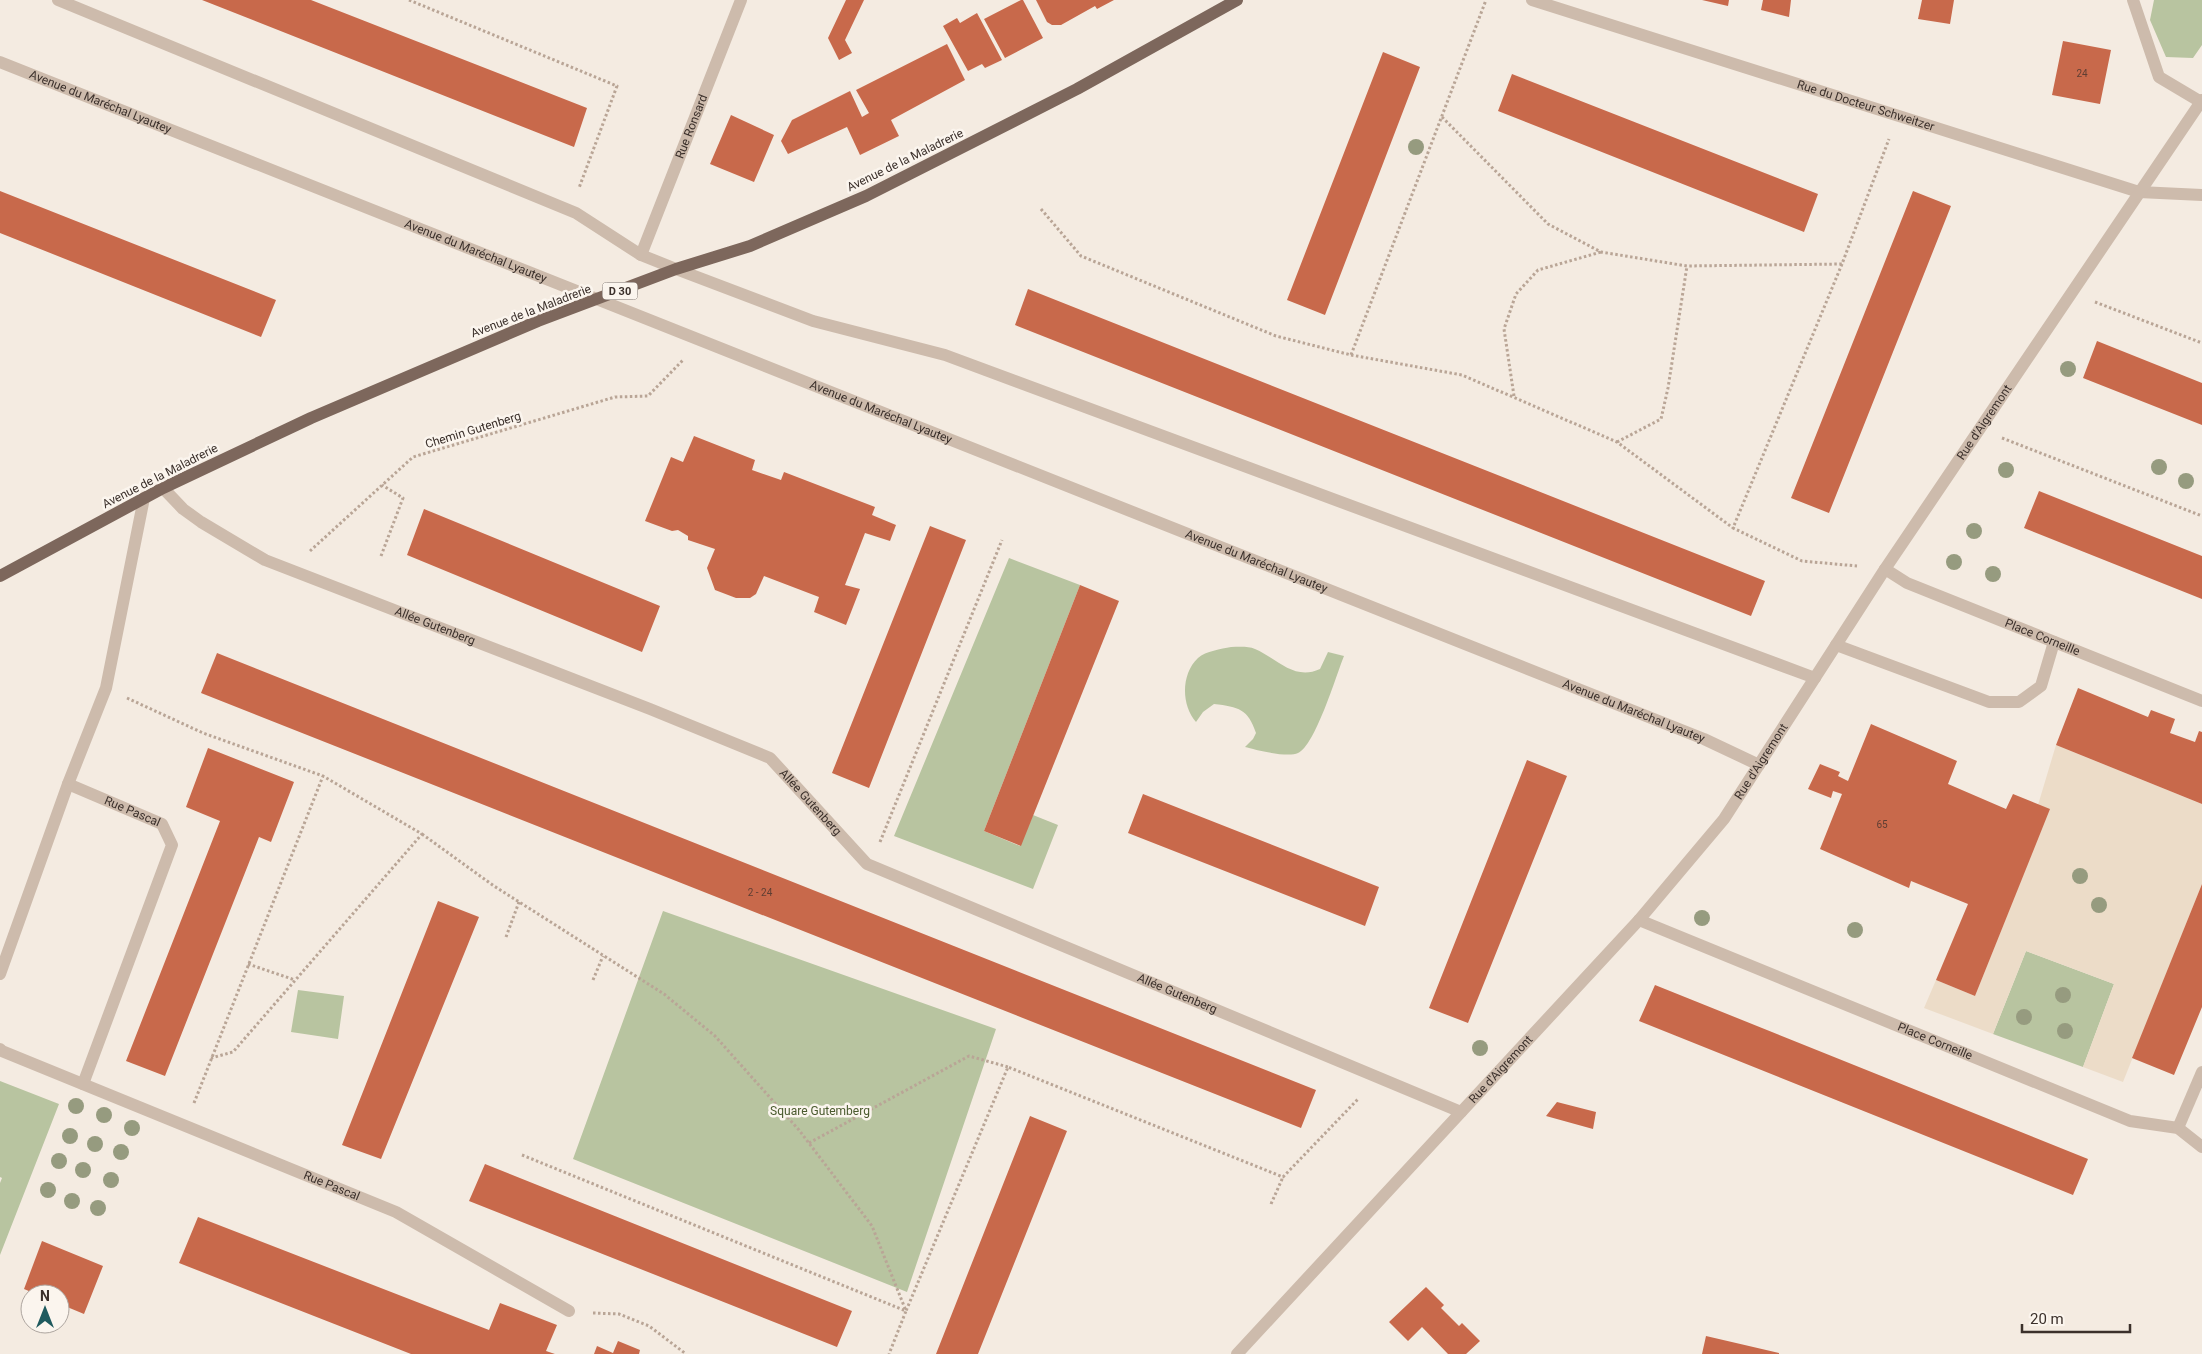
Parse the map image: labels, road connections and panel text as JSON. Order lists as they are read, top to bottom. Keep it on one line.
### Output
{"streets":{"main road":["Avenue de la Maladrerie","D 30"],"street":["Avenue du Maréchal Lyautey","Rue du Docteur Schweitzer","Rue Ronsard","Rue d'Aigremont","Allée Gutenberg","Place Corneille","Rue Pascal"],"path":["Chemin Gutenberg"]},"crossings":[["Avenue du Maréchal Lyautey","Avenue de la Maladrerie"],["Avenue du Maréchal Lyautey","Rue d'Aigremont"],["Rue du Docteur Schweitzer","Rue d'Aigremont"],["Avenue de la Maladrerie","Allée Gutenberg"],["Rue d'Aigremont","Allée Gutenberg"],["Rue d'Aigremont","Place Corneille"],["Chemin Gutenberg","Allée Gutenberg"]],"parks":["Square Gutemberg"],"house_numbers":["24","65","2 - 24"],"scale_bar":"20 m","north":"top"}
